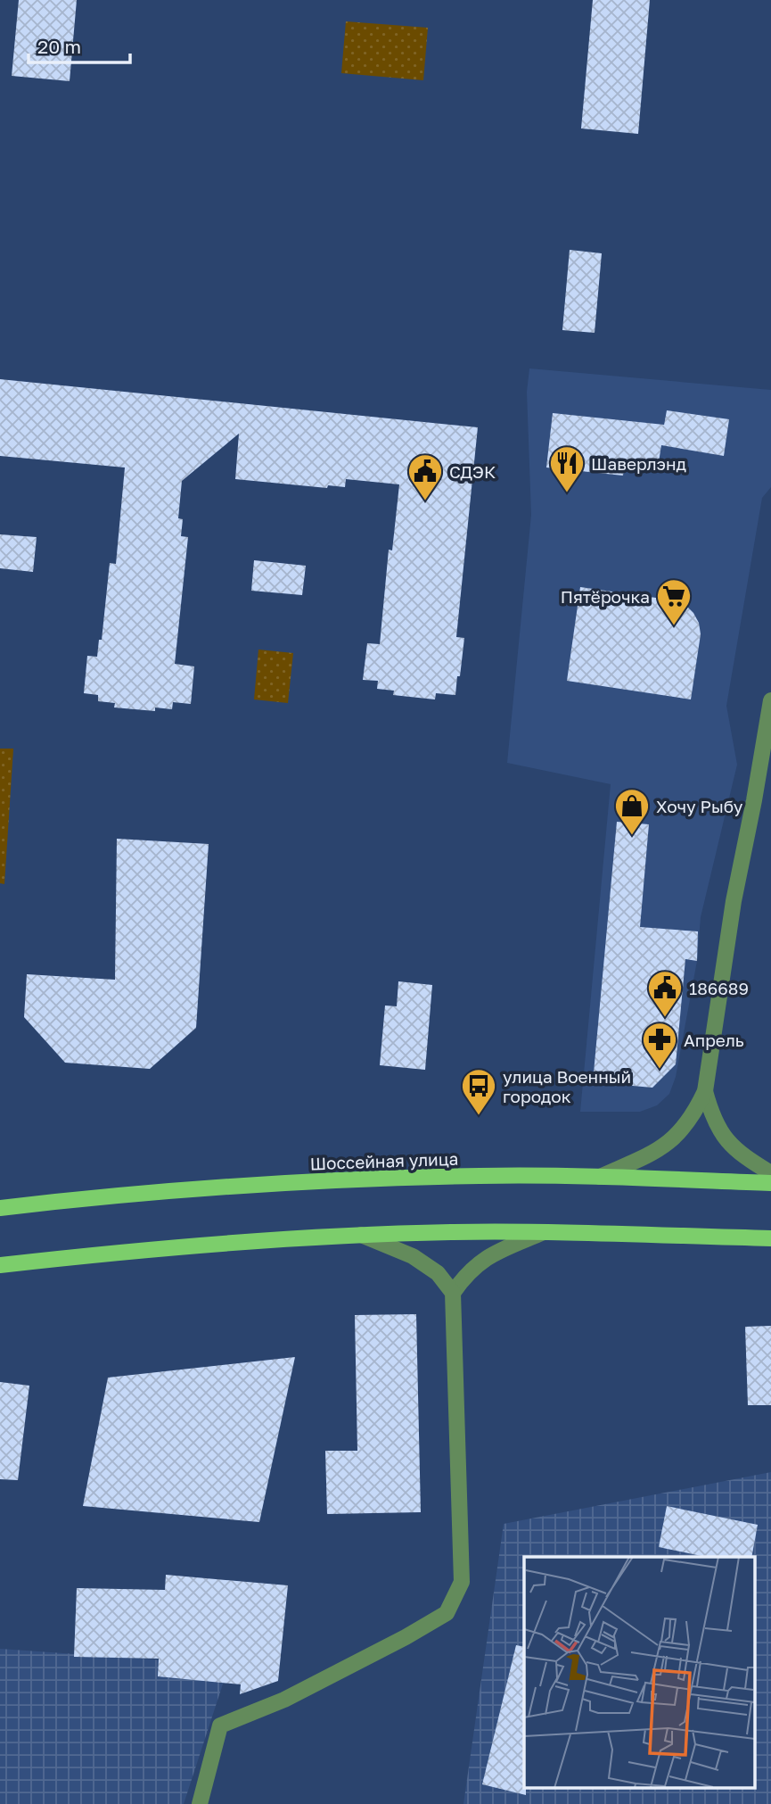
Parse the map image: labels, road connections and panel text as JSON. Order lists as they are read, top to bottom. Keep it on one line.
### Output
{"streets":{"main road":["Шоссейная улица"]},"places":{"restaurant":["Шаверлэнд"],"public building":["СДЭК","186689"],"supermarket":["Пятёрочка"],"shop":["Хочу Рыбу"],"pharmacy":["Апрель"],"bus stop":["улица Военный городок"]},"scale_bar":"20 m"}
